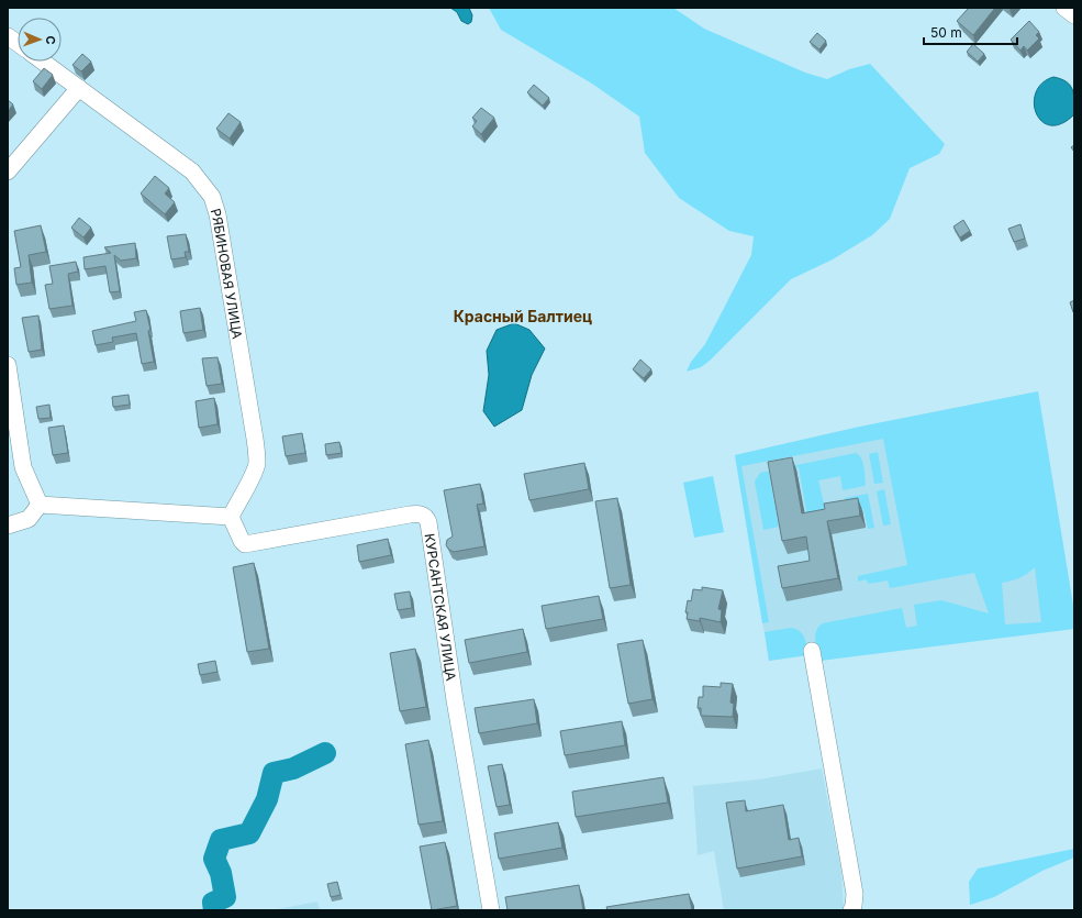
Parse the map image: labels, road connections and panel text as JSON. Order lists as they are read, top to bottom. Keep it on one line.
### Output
{"streets":{"street":["РЯБИНОВАЯ УЛИЦА","КУРСАНТСКАЯ УЛИЦА"]},"crossings":[["РЯБИНОВАЯ УЛИЦА","КУРСАНТСКАЯ УЛИЦА"]],"districts":["Красный Балтиец"],"scale_bar":"50 m","north":"right"}
